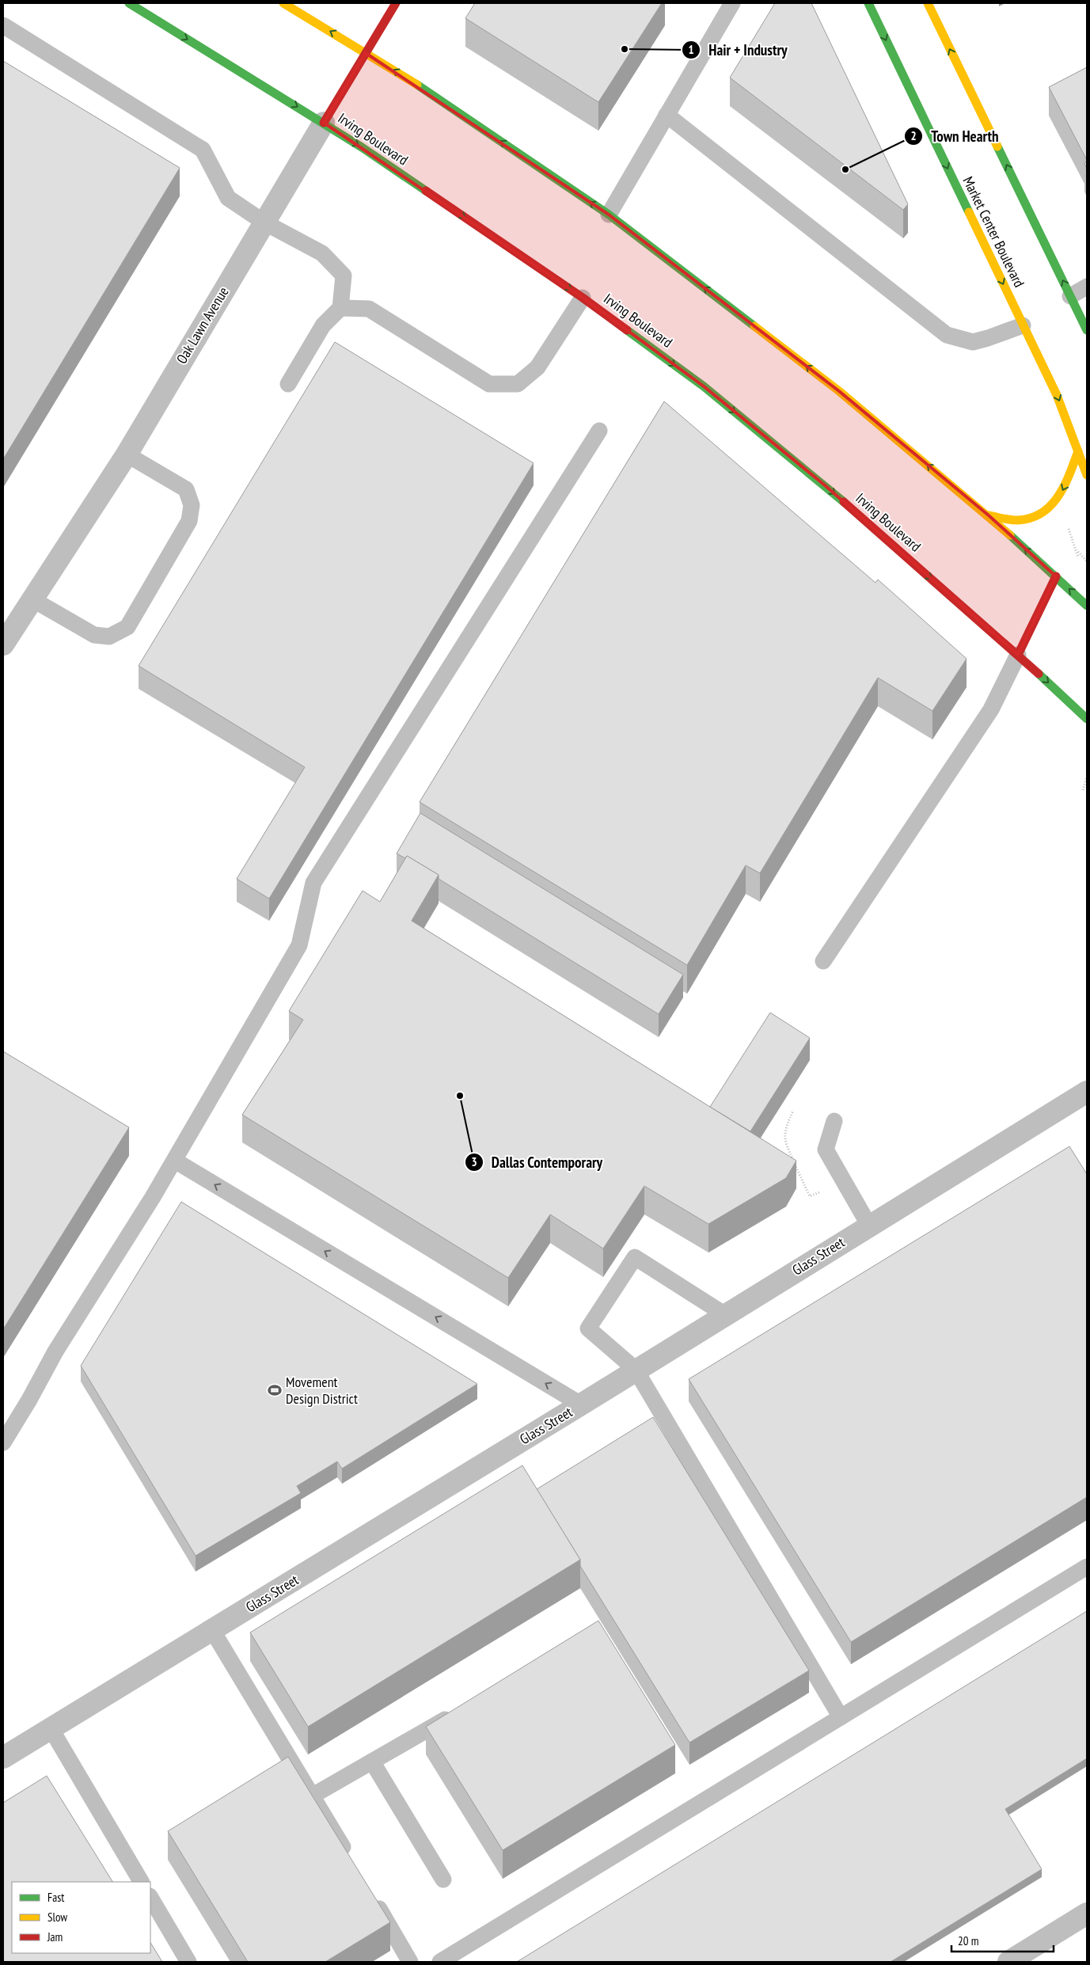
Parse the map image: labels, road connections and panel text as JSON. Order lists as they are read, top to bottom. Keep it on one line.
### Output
{"streets":{"main road":["Irving Boulevard","Market Center Boulevard","Oak Lawn Avenue"],"street":["Glass Street"]},"crossings":[["Irving Boulevard","Oak Lawn Avenue"]],"one_way":["Irving Boulevard"],"places":{"other":["Hair + Industry","Town Hearth","Dallas Contemporary"],"sports":["Movement Design District"]},"legend":["Fast","Slow","Jam"],"scale_bar":"20 m"}
